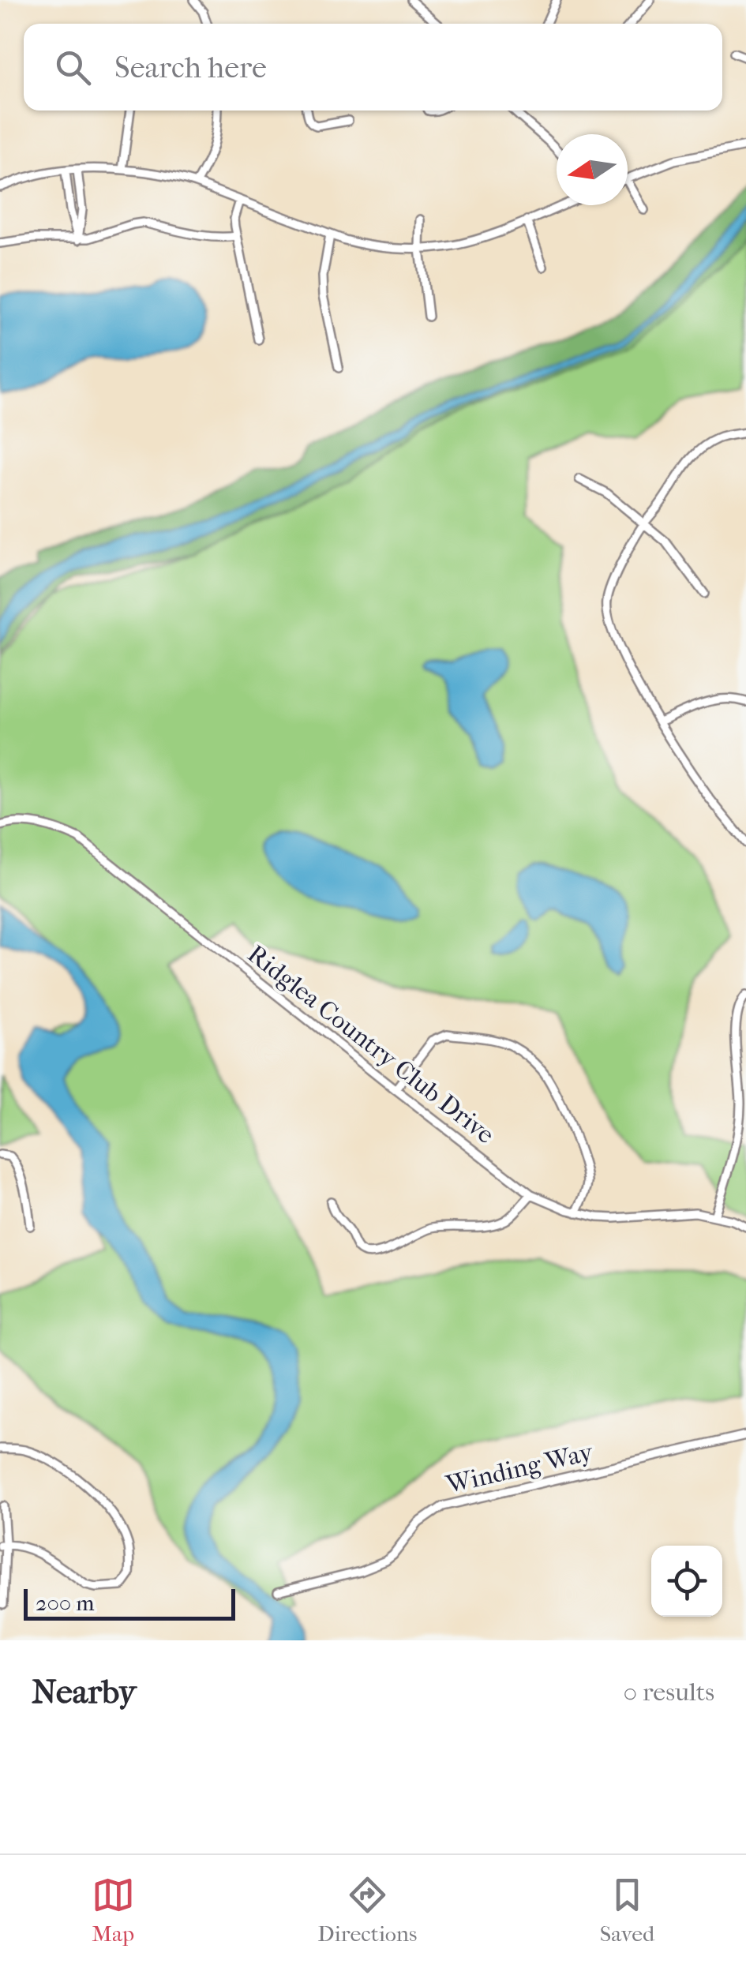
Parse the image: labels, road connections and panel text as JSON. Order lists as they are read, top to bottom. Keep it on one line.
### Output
{"streets":{"street":["Ridglea Country Club Drive","Winding Way"]},"scale_bar":"200 m","north":"left","page":{"search":"Search here","scale":"200 m","heading":["Nearby","0 results"],"nav":["Map","Directions","Saved"]}}
